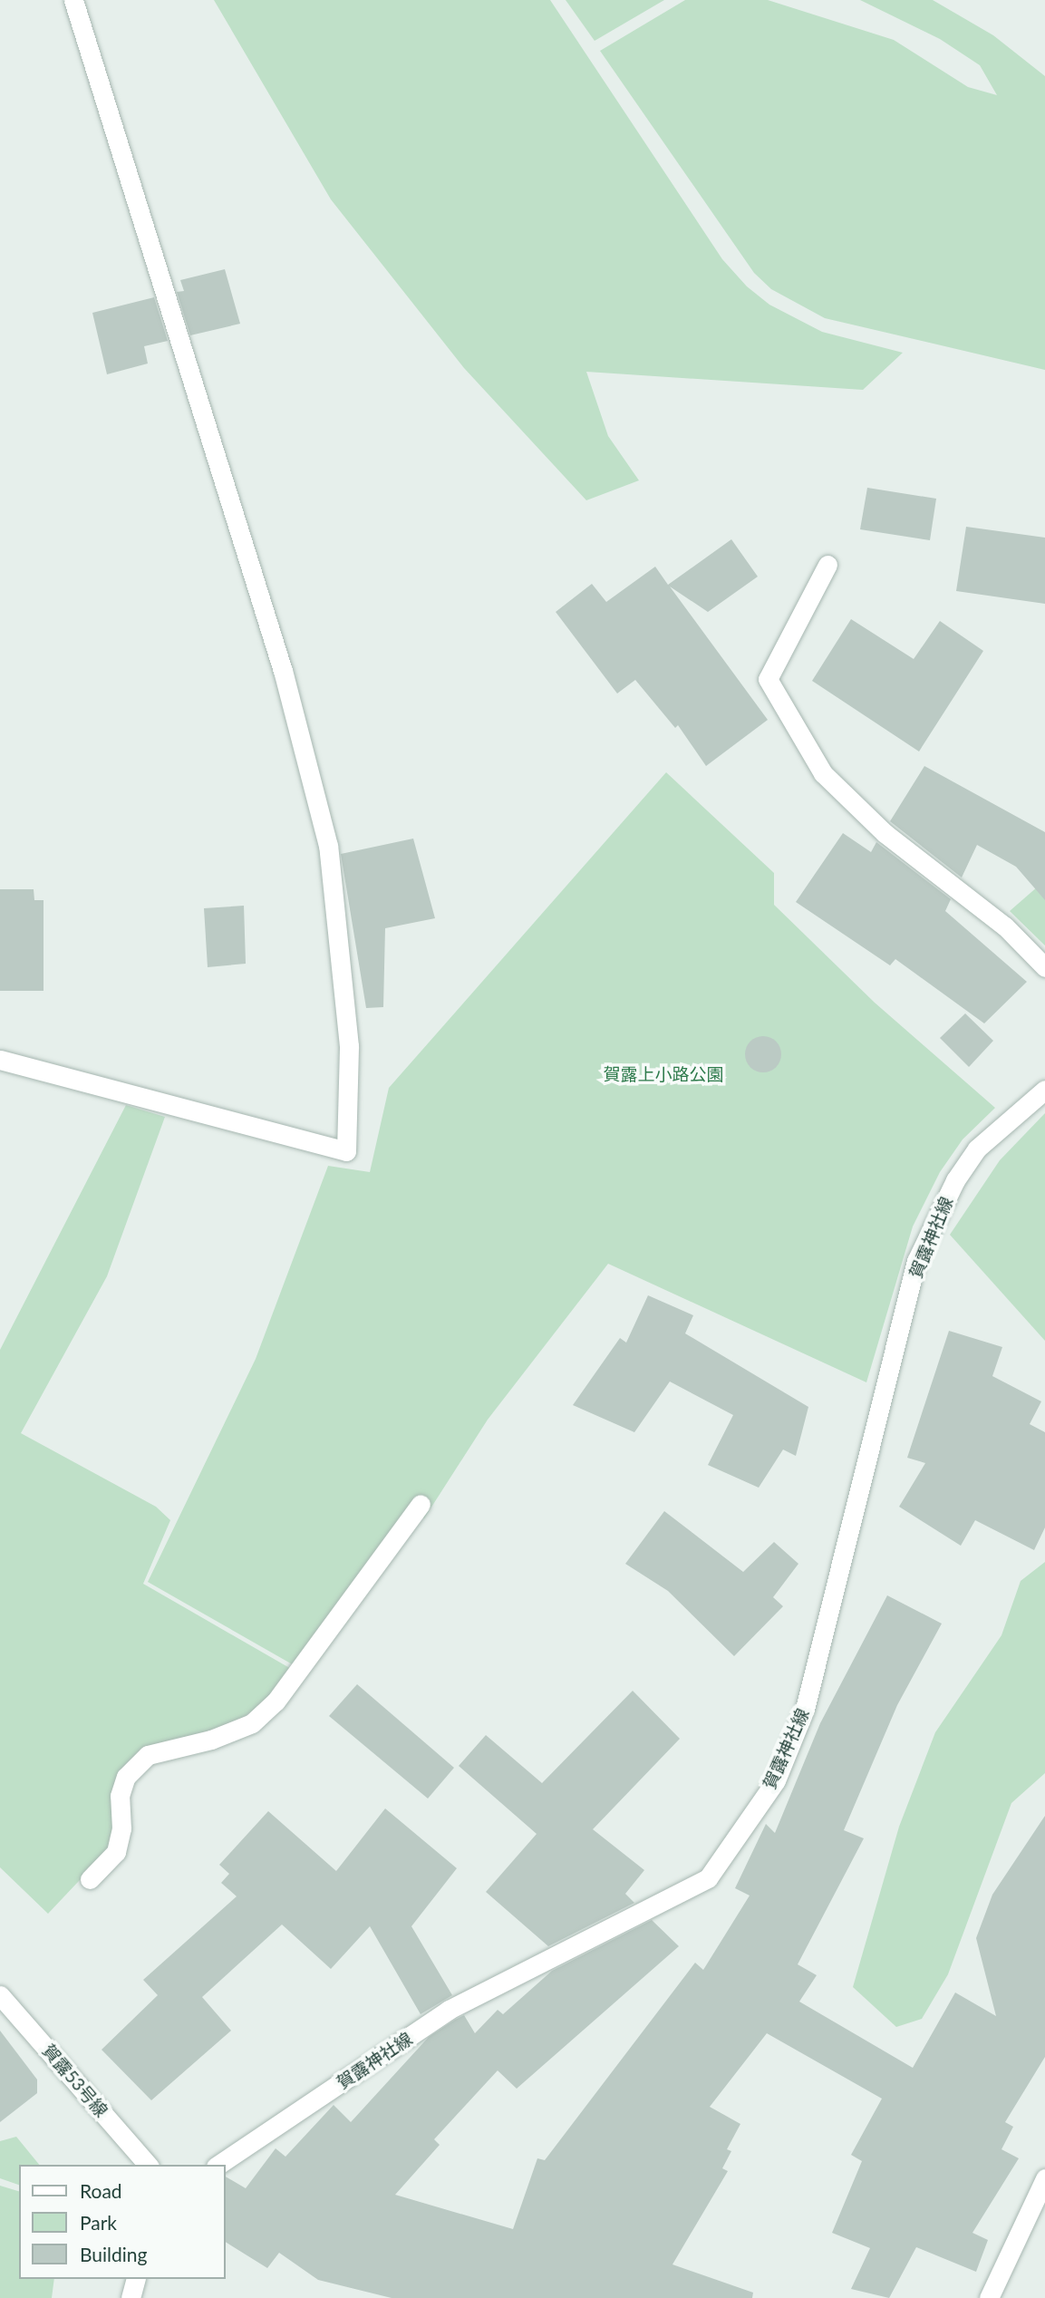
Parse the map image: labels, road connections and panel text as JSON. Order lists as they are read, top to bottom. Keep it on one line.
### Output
{"streets":{"street":["賀露神社線","賀露53号線"]},"parks":["賀露上小路公園"],"legend":["Road","Park","Building"]}
